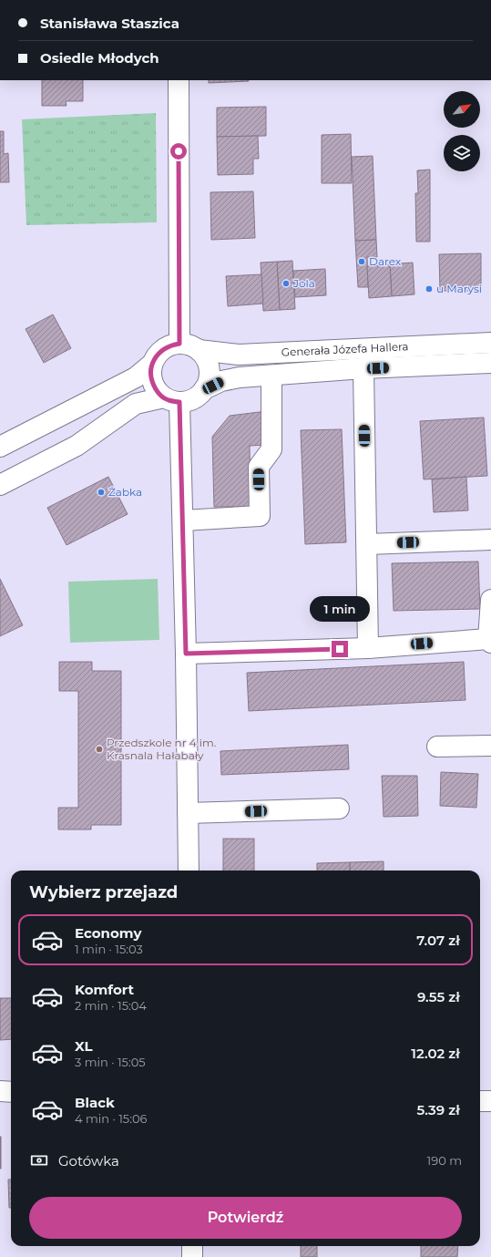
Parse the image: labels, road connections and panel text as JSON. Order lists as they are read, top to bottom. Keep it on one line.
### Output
{"streets":{"street":["Generała Józefa Hallera"]},"places":["Darex","Jola","u Marysi","Żabka","Przedszkole nr 4 im. Krasnala Hałabały"],"north":"top right","page":{"banner":["Stanisława Staszica","Osiedle Młodych"],"bubble":"1 min","heading":"Wybierz przejazd","list":[{"name":"Economy","note":"1 min · 15:03","value":"7.07 zł"},{"name":"Komfort","note":"2 min · 15:04","value":"9.55 zł"},{"name":"XL","note":"3 min · 15:05","value":"12.02 zł"},{"name":"Black","note":"4 min · 15:06","value":"5.39 zł"}],"pay":["Gotówka","190 m"],"buttons":"Potwierdź"}}
